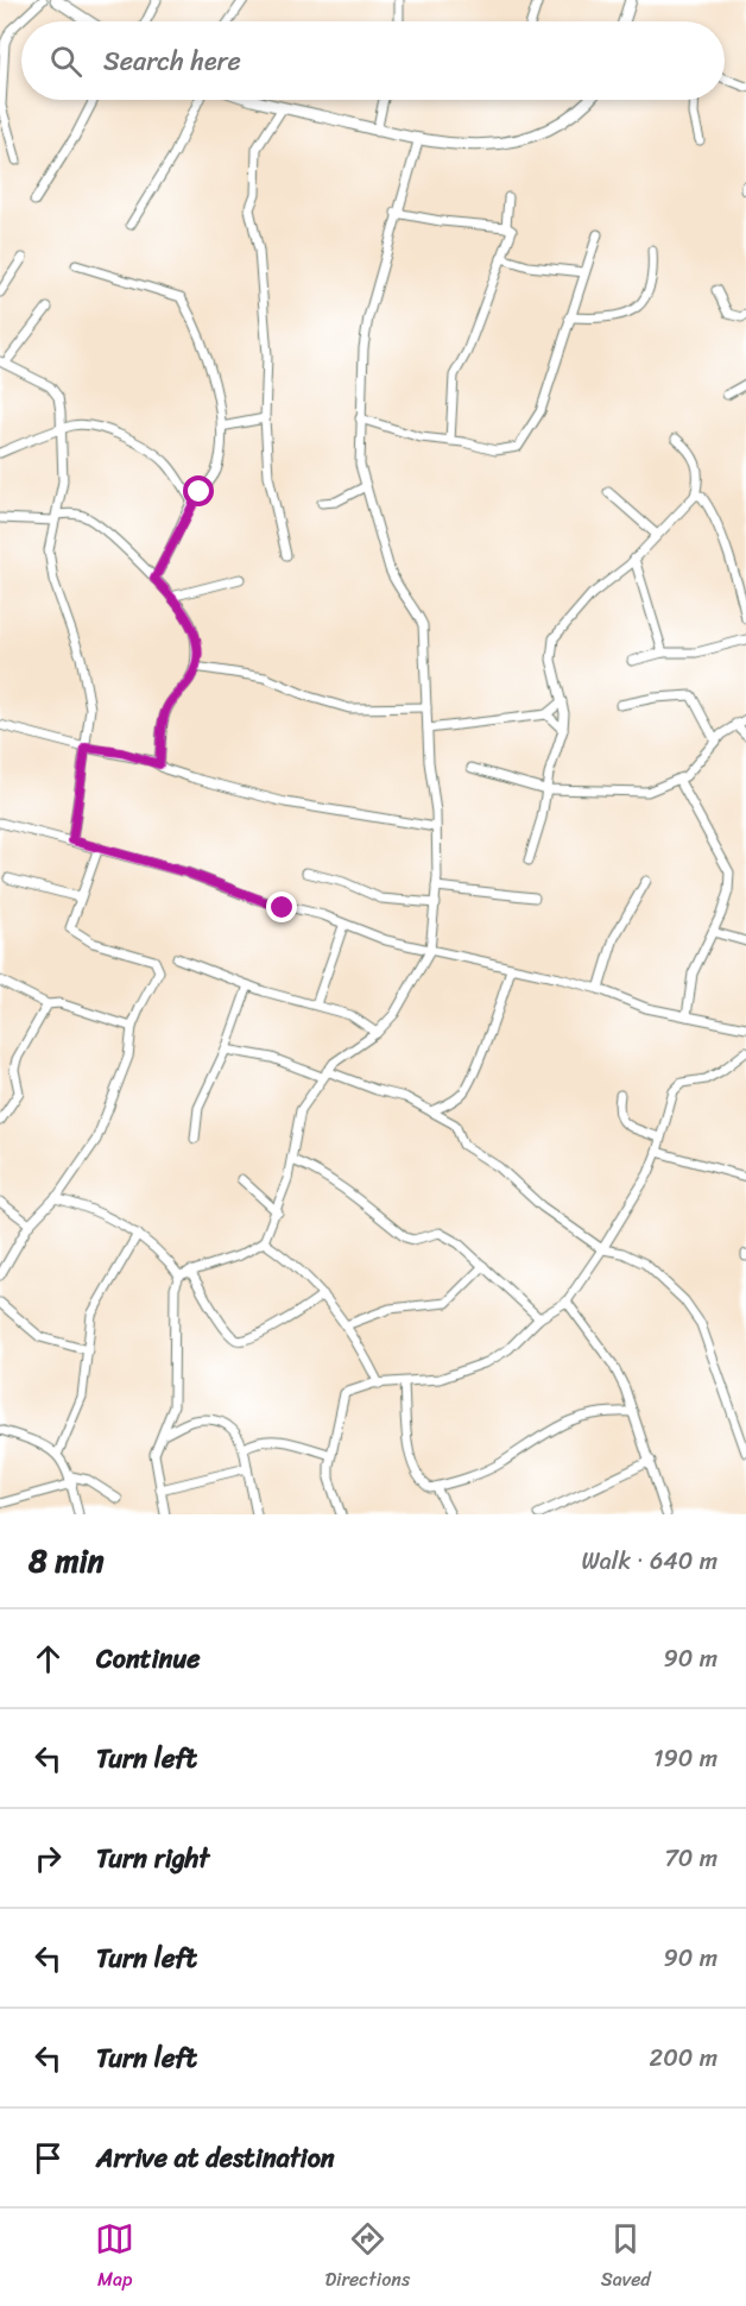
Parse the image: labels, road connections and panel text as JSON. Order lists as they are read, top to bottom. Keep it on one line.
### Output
{"page":{"search":"Search here","heading":["8 min","Walk · 640 m"],"list":[["Continue","90 m"],["Turn left","190 m"],["Turn right","70 m"],["Turn left","90 m"],["Turn left","200 m"],"Arrive at destination"],"nav":["Map","Directions","Saved"]}}
